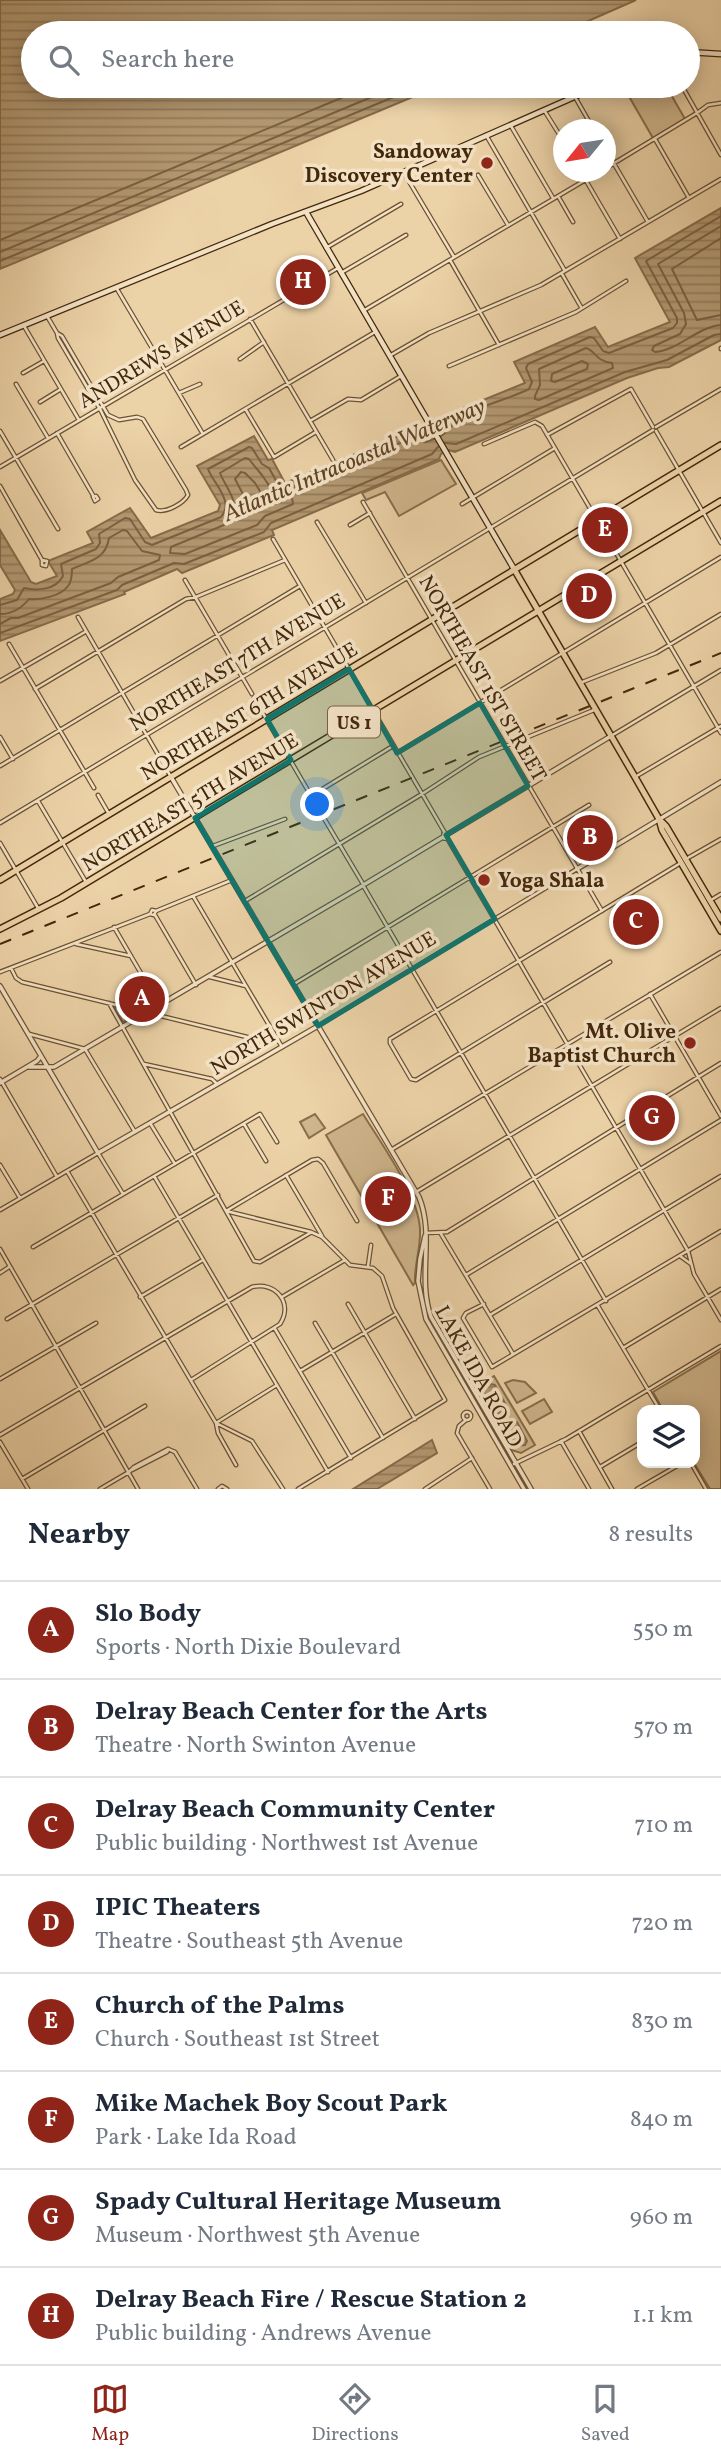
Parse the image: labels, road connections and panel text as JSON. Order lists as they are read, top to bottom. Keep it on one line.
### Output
{"streets":{"main road":["NORTHEAST 6TH AVENUE","US 1","NORTHEAST 5TH AVENUE"],"street":["ANDREWS AVENUE","NORTHEAST 7TH AVENUE","NORTHEAST 1ST STREET","NORTH SWINTON AVENUE","LAKE IDA ROAD"]},"crossings":[["NORTHEAST 7TH AVENUE","NORTHEAST 1ST STREET"],["NORTHEAST 1ST STREET","NORTHEAST 6TH AVENUE"],["NORTHEAST 1ST STREET","NORTHEAST 5TH AVENUE"],["NORTHEAST 1ST STREET","NORTH SWINTON AVENUE"],["NORTHEAST 6TH AVENUE","US 1"],["NORTHEAST 6TH AVENUE","LAKE IDA ROAD"],["US 1","NORTHEAST 5TH AVENUE"],["NORTHEAST 5TH AVENUE","LAKE IDA ROAD"],["NORTH SWINTON AVENUE","LAKE IDA ROAD"]],"water":["Atlantic Intracoastal Waterway"],"places":["Sandoway Discovery Center","Yoga Shala","Mt. Olive Baptist Church"],"north":"bottom left","page":{"search":"Search here","pins":["H","E","D","B","C","A","G","F"],"heading":["Nearby","8 results"],"list":[{"mark":"A","name":"Slo Body","note":"Sports · North Dixie Boulevard","value":"550 m"},{"mark":"B","name":"Delray Beach Center for the Arts","note":"Theatre · North Swinton Avenue","value":"570 m"},{"mark":"C","name":"Delray Beach Community Center","note":"Public building · Northwest 1st Avenue","value":"710 m"},{"mark":"D","name":"IPIC Theaters","note":"Theatre · Southeast 5th Avenue","value":"720 m"},{"mark":"E","name":"Church of the Palms","note":"Church · Southeast 1st Street","value":"830 m"},{"mark":"F","name":"Mike Machek Boy Scout Park","note":"Park · Lake Ida Road","value":"840 m"},{"mark":"G","name":"Spady Cultural Heritage Museum","note":"Museum · Northwest 5th Avenue","value":"960 m"},{"mark":"H","name":"Delray Beach Fire / Rescue Station 2","note":"Public building · Andrews Avenue","value":"1.1 km"}],"nav":["Map","Directions","Saved"]}}
